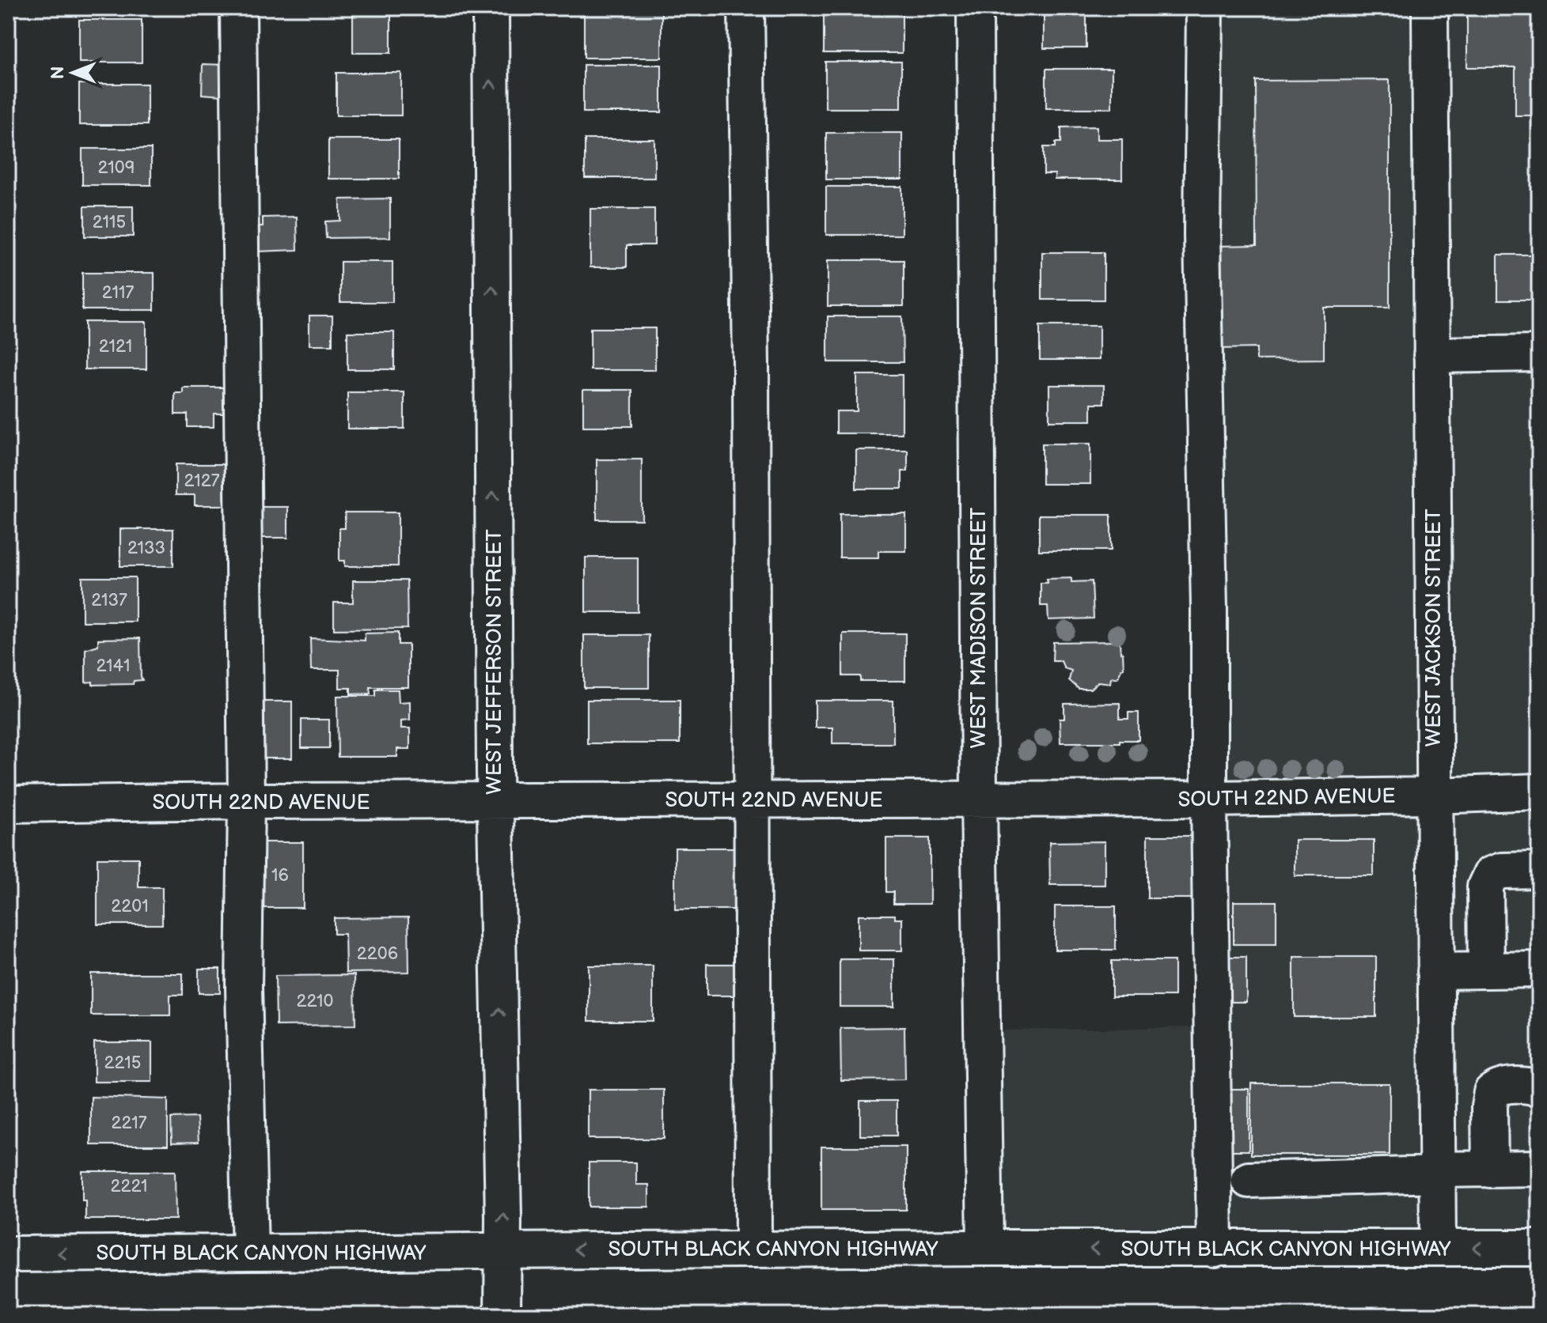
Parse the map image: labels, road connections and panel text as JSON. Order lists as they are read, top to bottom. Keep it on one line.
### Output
{"streets":{"street":["WEST MADISON STREET","WEST JACKSON STREET","WEST JEFFERSON STREET","SOUTH 22ND AVENUE","SOUTH BLACK CANYON HIGHWAY"]},"crossings":[["WEST MADISON STREET","SOUTH 22ND AVENUE"],["WEST MADISON STREET","SOUTH BLACK CANYON HIGHWAY"],["WEST JACKSON STREET","SOUTH 22ND AVENUE"],["WEST JACKSON STREET","SOUTH BLACK CANYON HIGHWAY"],["WEST JEFFERSON STREET","SOUTH 22ND AVENUE"],["WEST JEFFERSON STREET","SOUTH BLACK CANYON HIGHWAY"]],"one_way":["SOUTH BLACK CANYON HIGHWAY"],"house_numbers":["2109","2115","2117","2121","2127","2133","2137","2141","16","2201","2206","2210","2215","2217","2221"],"north":"left"}
